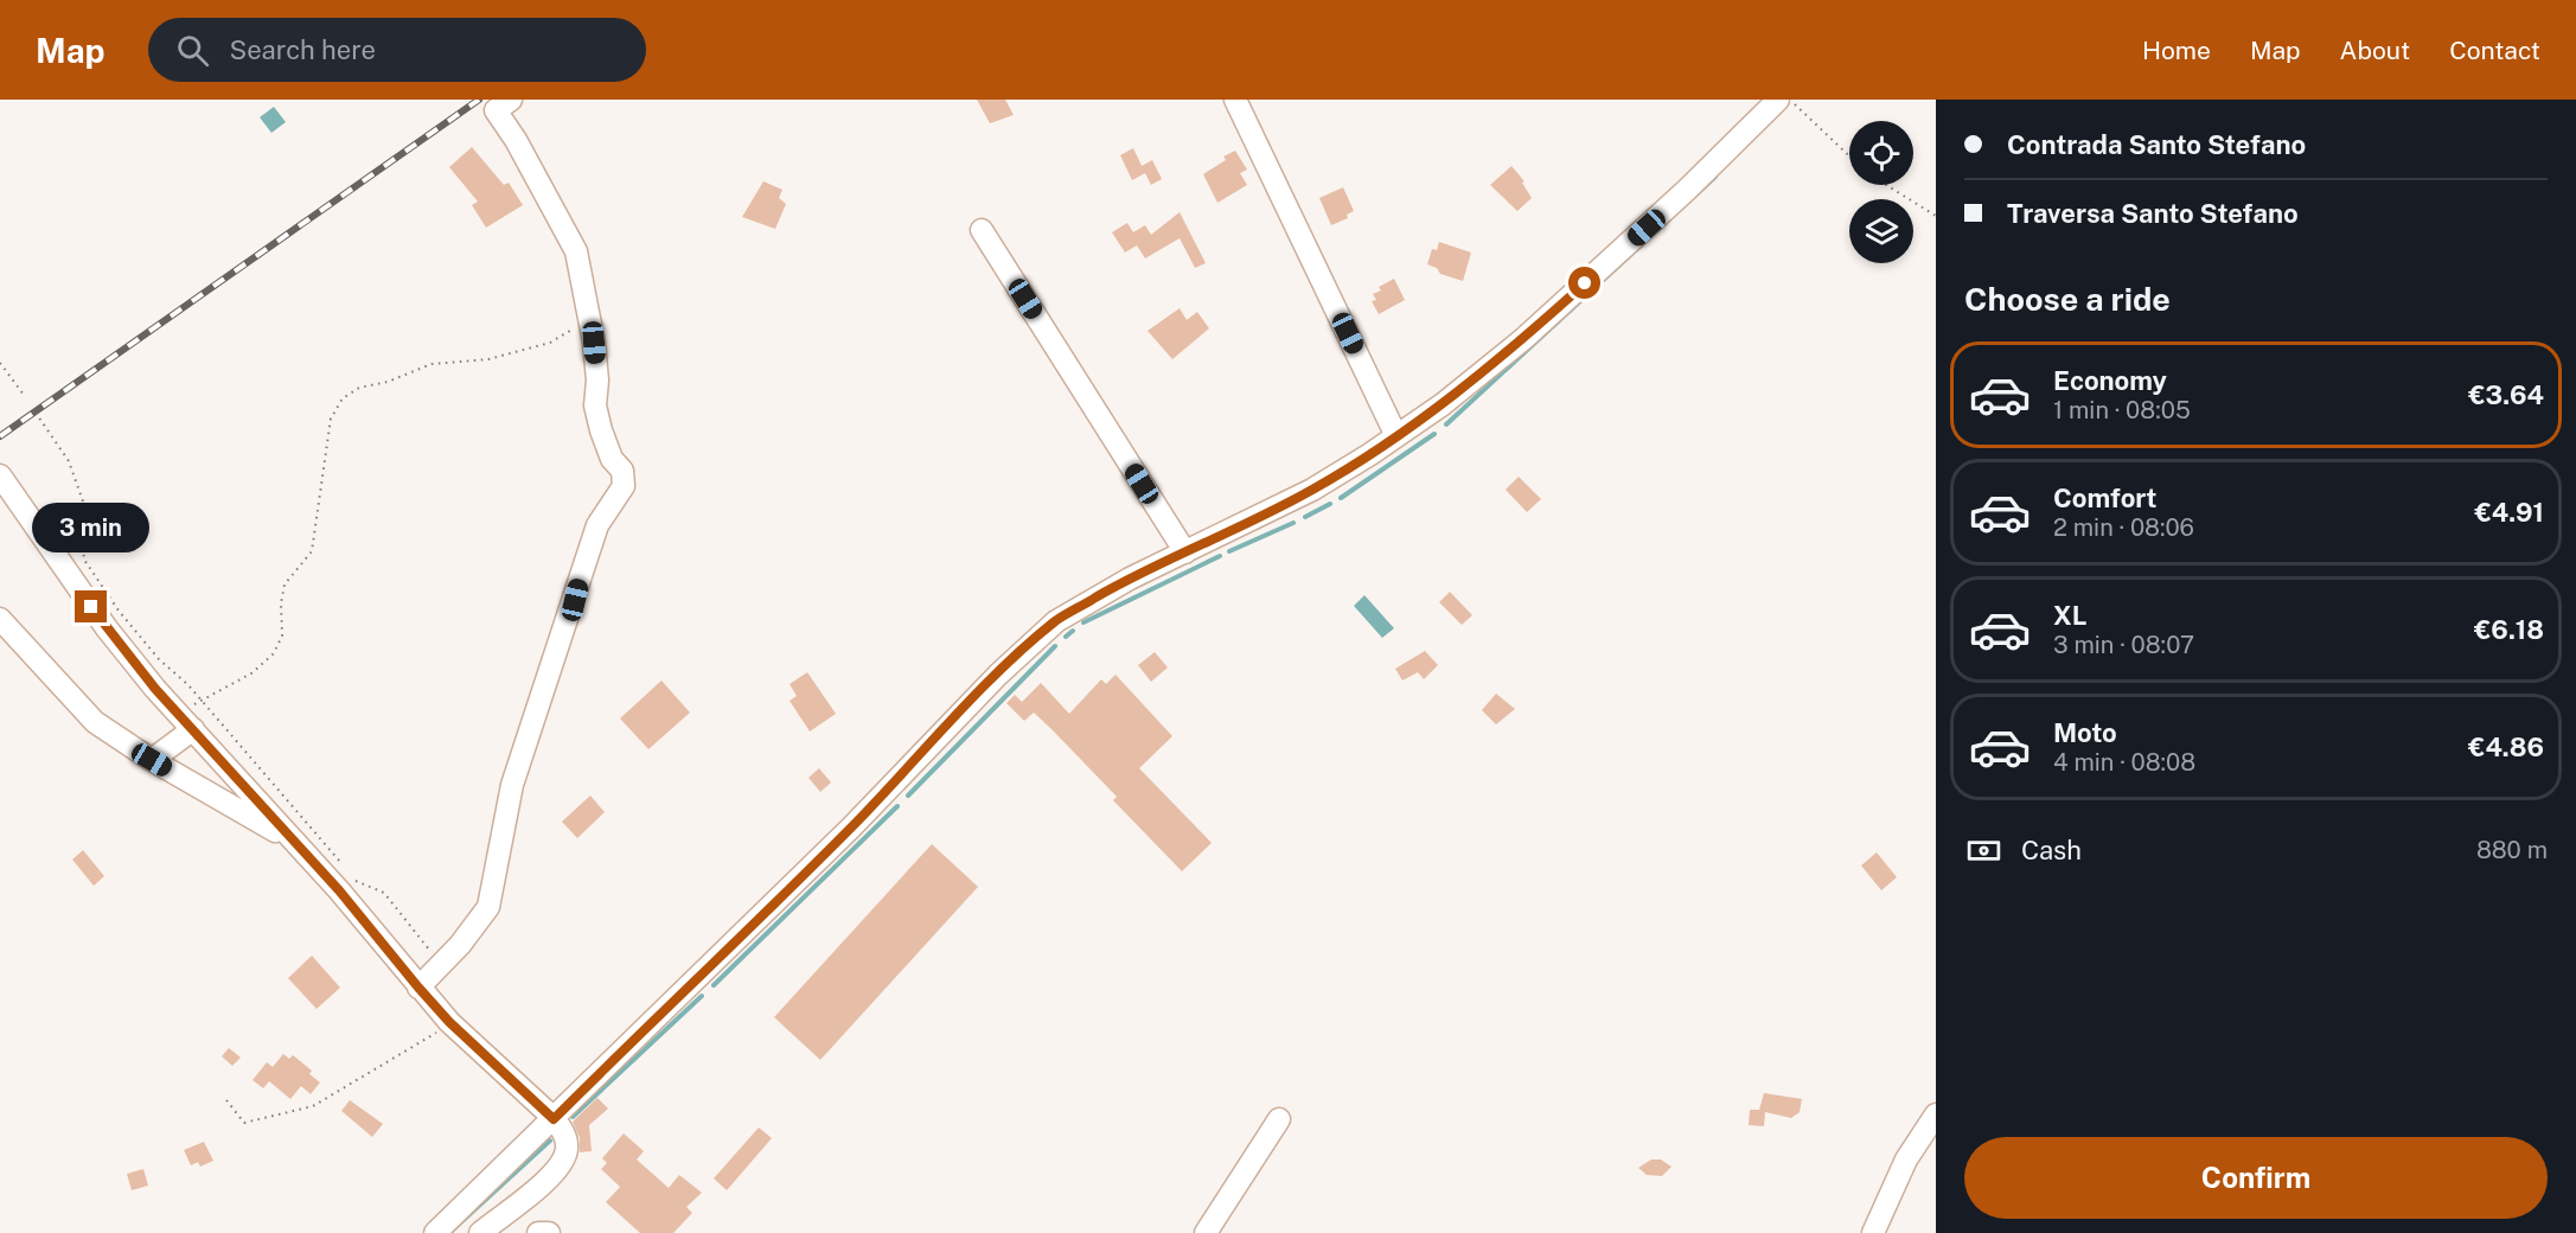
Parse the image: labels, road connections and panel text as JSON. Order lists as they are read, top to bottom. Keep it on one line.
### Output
{"page":{"header":"Map","search":"Search here","nav":["Home","Map","About","Contact"],"banner":["Contrada Santo Stefano","Traversa Santo Stefano"],"heading":"Choose a ride","list":[{"name":"Economy","note":"1 min · 08:05","value":"€3.64"},{"name":"Comfort","note":"2 min · 08:06","value":"€4.91"},{"name":"XL","note":"3 min · 08:07","value":"€6.18"},{"name":"Moto","note":"4 min · 08:08","value":"€4.86"}],"bubble":"3 min","pay":["Cash","880 m"],"buttons":"Confirm"}}
